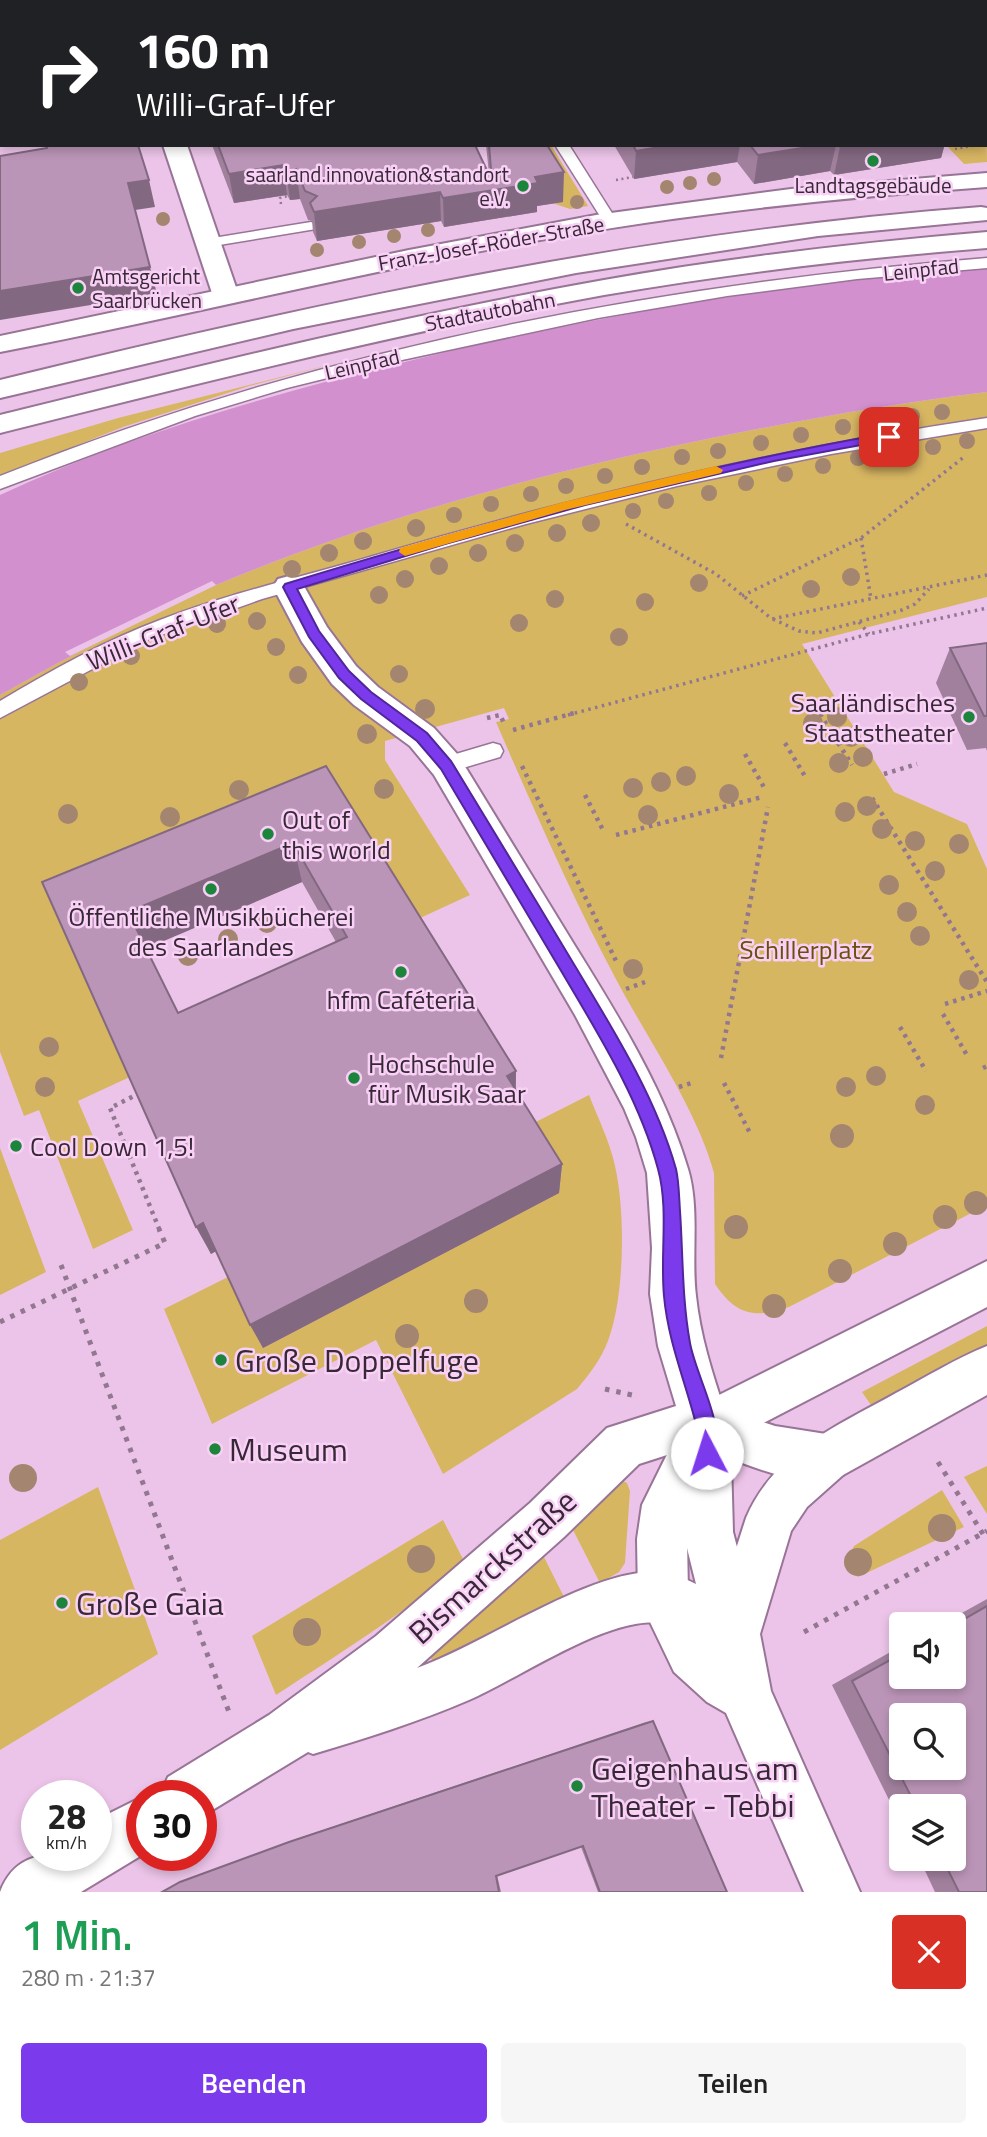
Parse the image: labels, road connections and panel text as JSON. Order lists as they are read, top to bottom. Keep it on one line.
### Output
{"streets":{"main road":["Franz-Josef-Röder-Straße","Stadtautobahn","Bismarckstraße"],"lane":["Leinpfad","Willi-Graf-Ufer"]},"parks":["Schillerplatz"],"places":["Landtagsgebäude","saarland.innovation&standort e.V.","Amtsgericht Saarbrücken","Saarländisches Staatstheater","Out of this world","Öffentliche Musikbücherei des Saarlandes","hfm Caféteria","Hochschule für Musik Saar","Cool Down 1,5!","Große Doppelfuge","Museum","Große Gaia","Geigenhaus am Theater - Tebbi"],"page":{"turn":["160 m","Willi-Graf-Ufer"],"speed":"28 km/h","limit":"30","heading":["1 Min.","280 m · 21:37"],"buttons":["Beenden","Teilen"]}}
